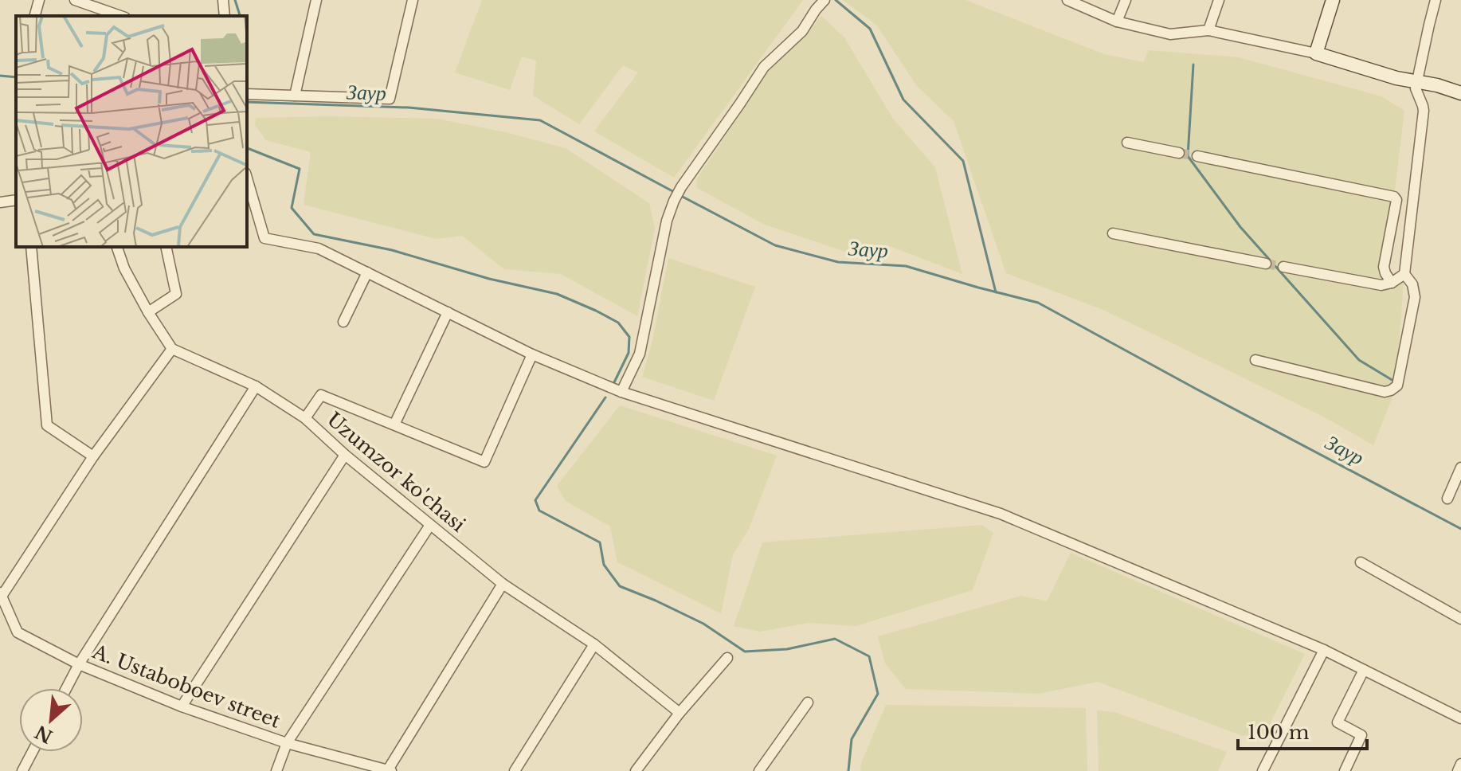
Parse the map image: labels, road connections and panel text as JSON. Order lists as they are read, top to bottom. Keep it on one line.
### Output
{"streets":{"street":["Uzumzor ko'chasi","A. Ustaboboev street"]},"water":["Заур"],"scale_bar":"100 m","north":"bottom left"}
